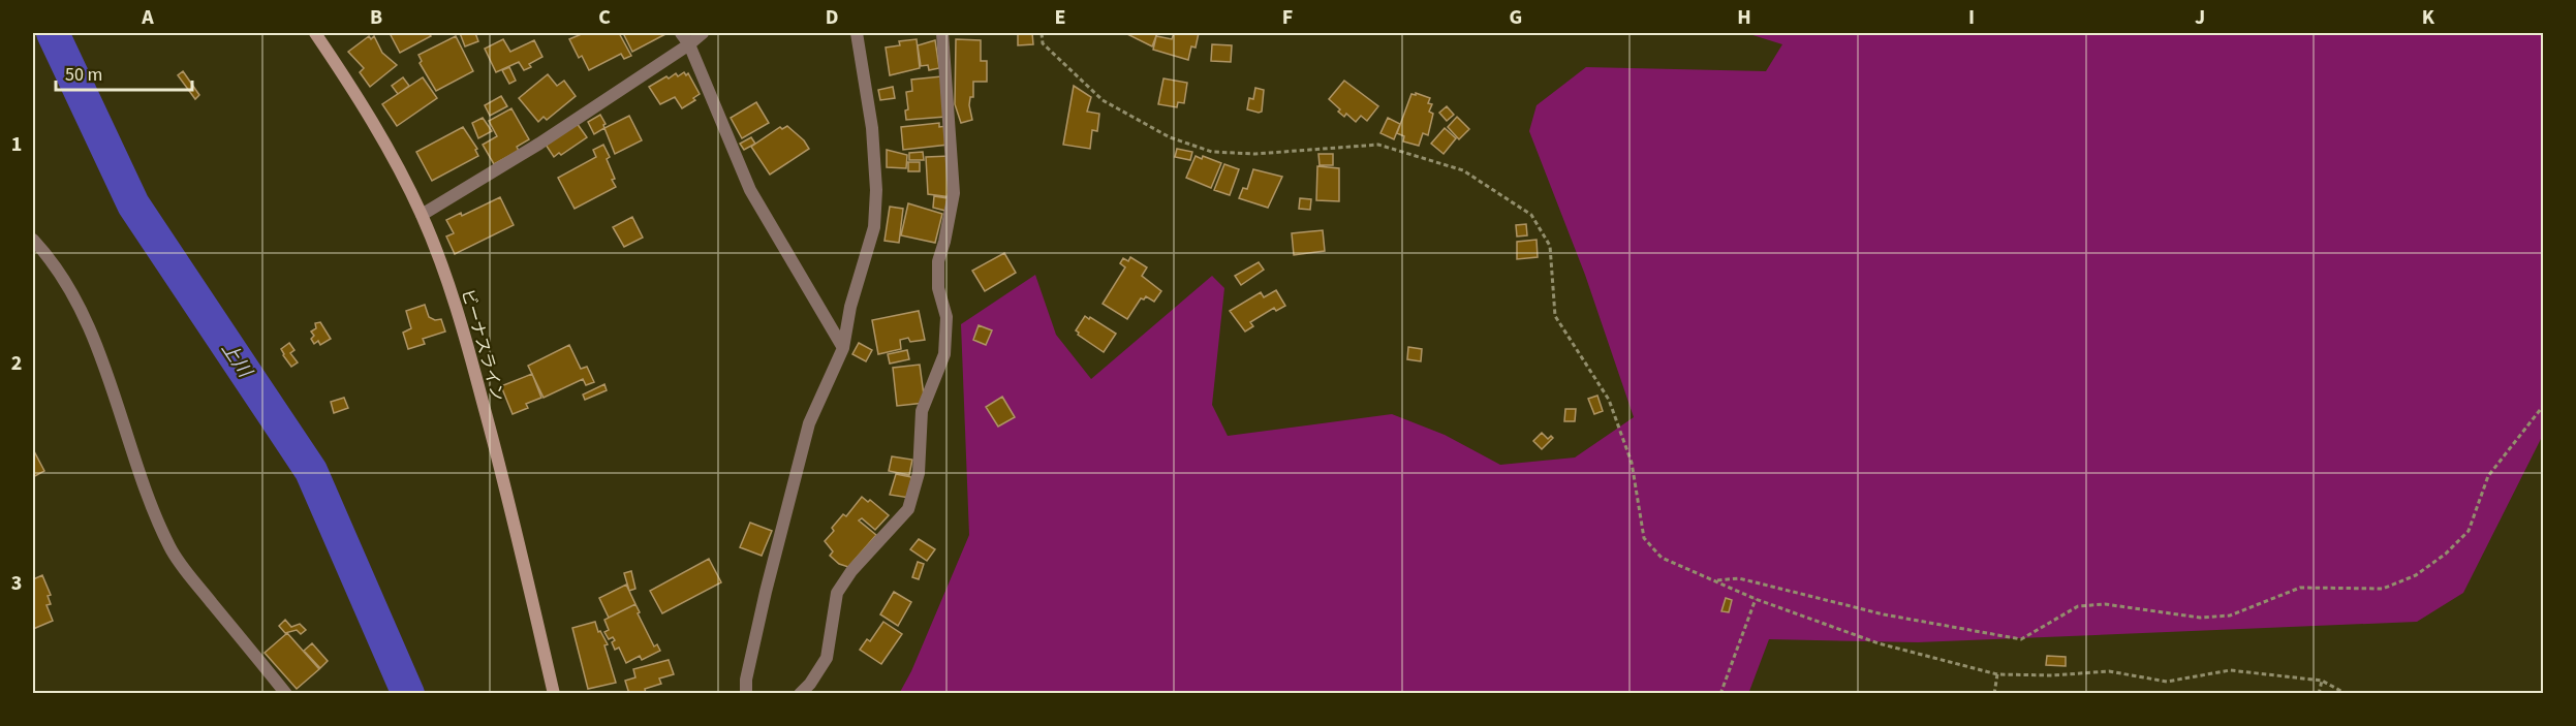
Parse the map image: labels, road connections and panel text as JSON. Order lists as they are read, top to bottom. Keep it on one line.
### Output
{"streets":{"main road":["ビーナスライン"]},"water":["上川"],"scale_bar":"50 m","grid":{"columns":["A","B","C","D","E","F","G","H","I","J","K"],"rows":["1","2","3"]}}
